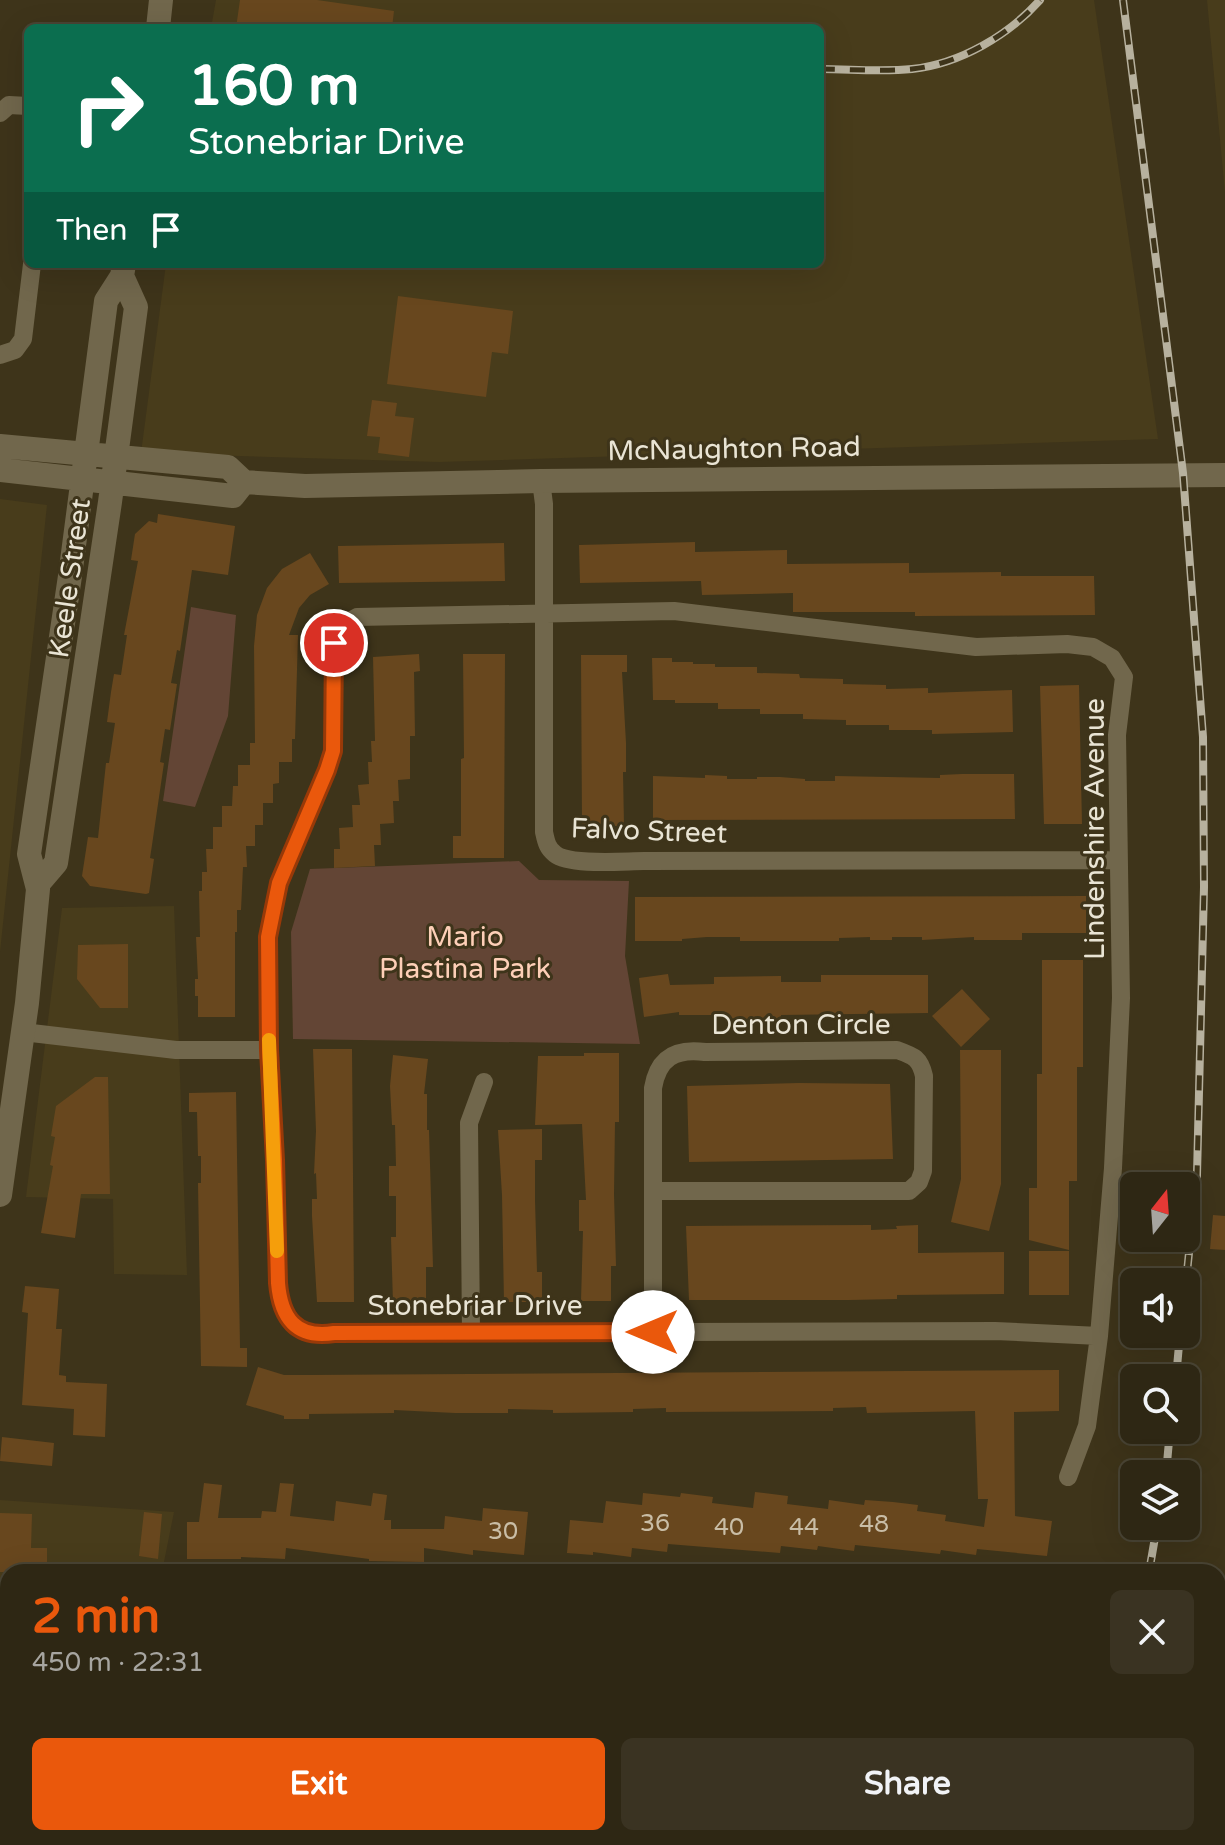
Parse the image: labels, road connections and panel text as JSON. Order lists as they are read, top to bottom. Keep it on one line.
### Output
{"streets":{"main road":["McNaughton Road","Keele Street"],"street":["Lindenshire Avenue","Falvo Street","Denton Circle","Stonebriar Drive"]},"crossings":[["McNaughton Road","Keele Street"],["McNaughton Road","Falvo Street"],["Lindenshire Avenue","Falvo Street"],["Lindenshire Avenue","Stonebriar Drive"],["Falvo Street","Stonebriar Drive"],["Denton Circle","Stonebriar Drive"]],"parks":["Mario Plastina Park"],"house_numbers":["36","48","40","44","30"],"north":"top","page":{"turn":["160 m","Stonebriar Drive"],"then":"Then","heading":["2 min","450 m · 22:31"],"buttons":["Exit","Share"]}}
